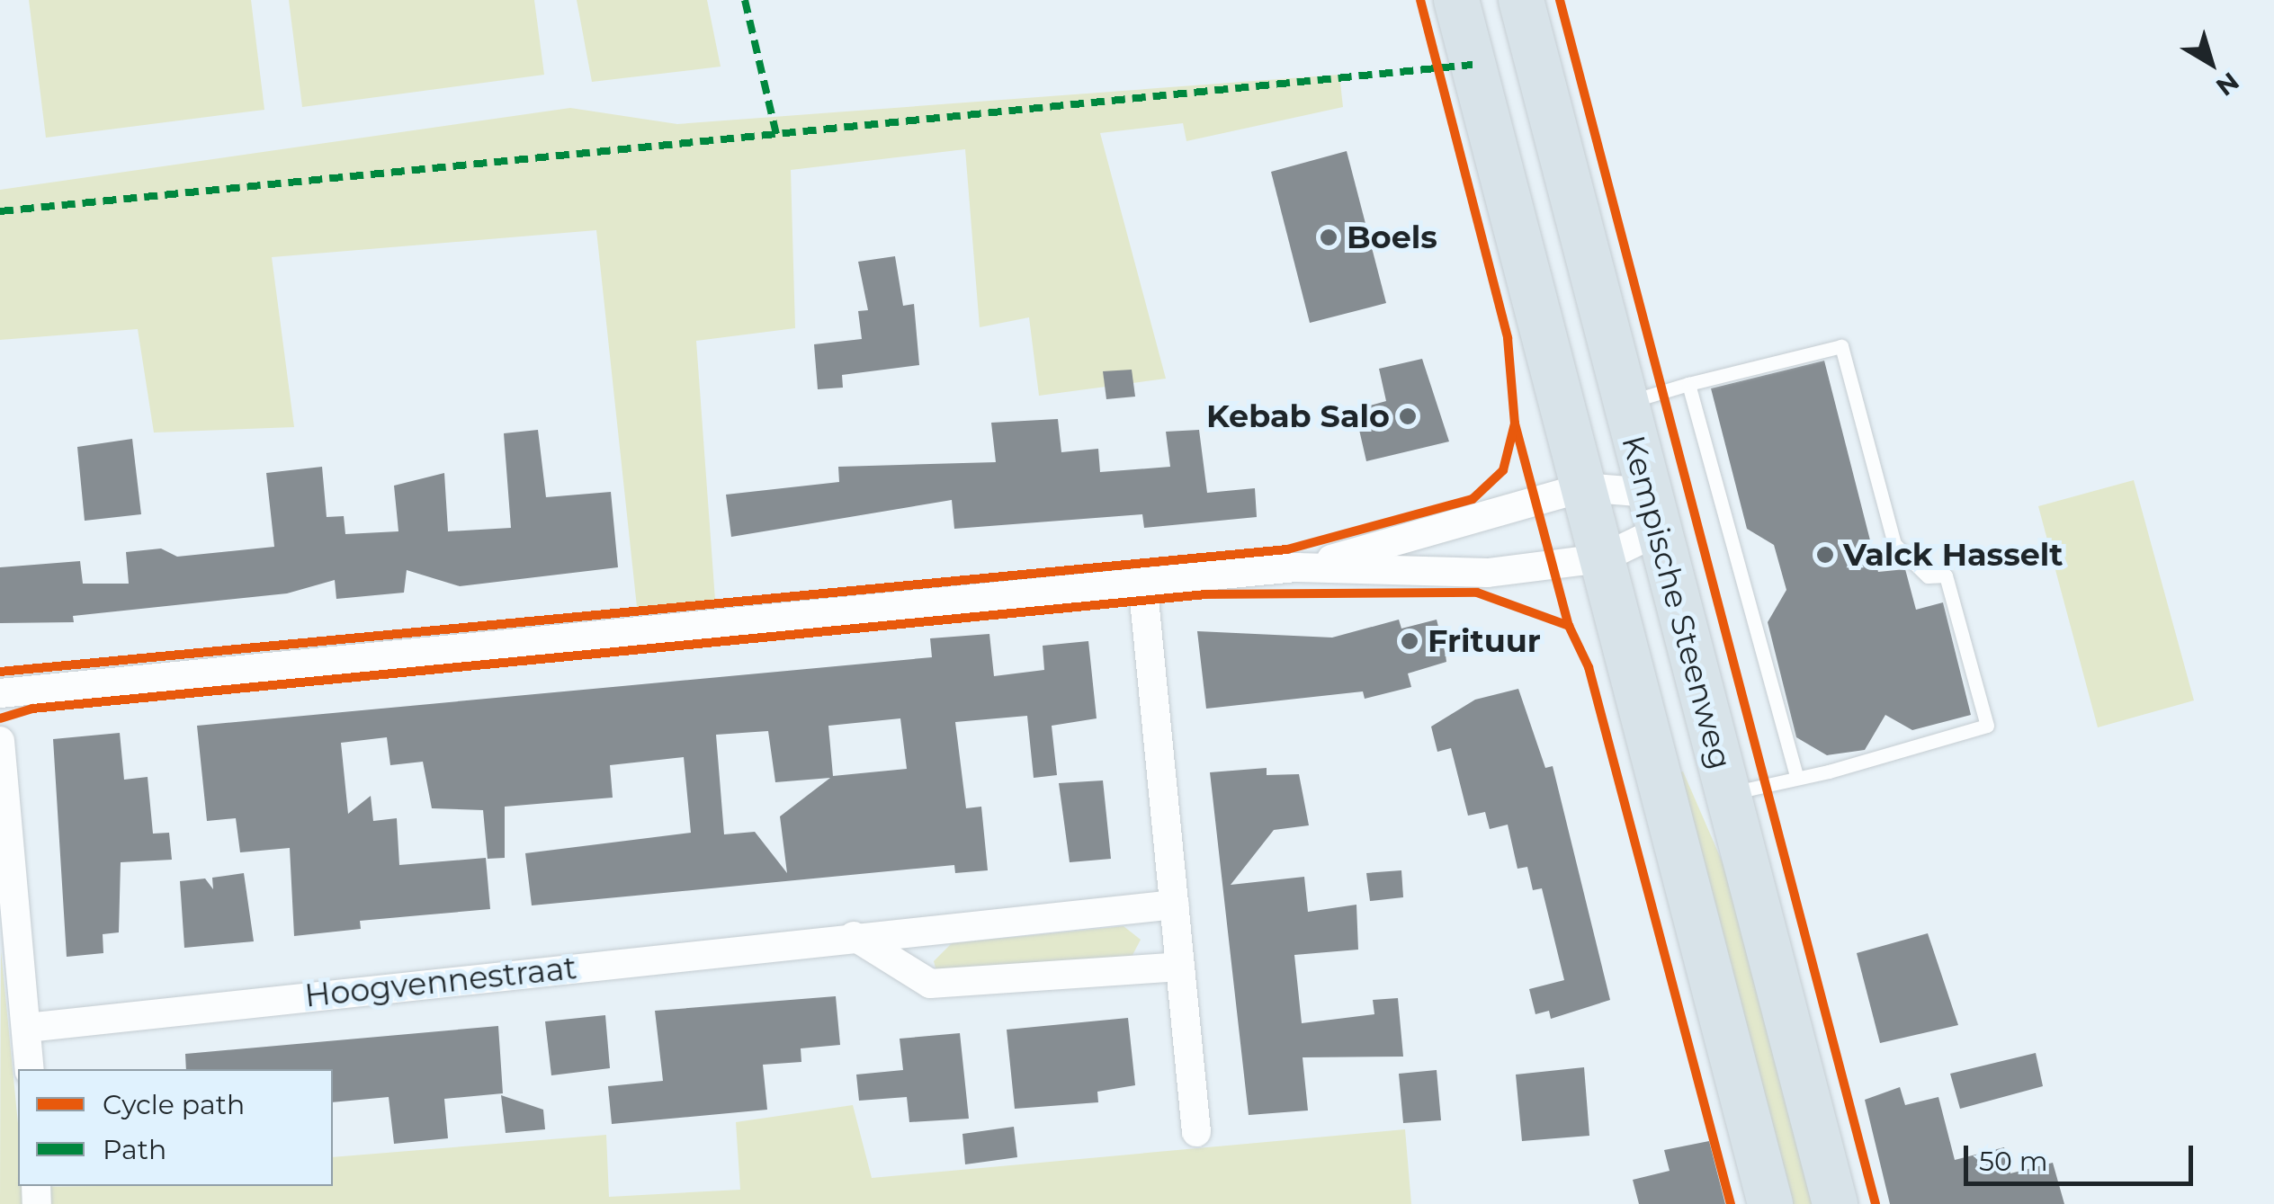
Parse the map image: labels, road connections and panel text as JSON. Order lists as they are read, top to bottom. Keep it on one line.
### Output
{"streets":{"main road":["Kempische Steenweg"],"street":["Hoogvennestraat"]},"places":["Boels","Kebab Salo","Valck Hasselt","Frituur"],"legend":["Cycle path","Path"],"scale_bar":"50 m","north":"bottom right"}
